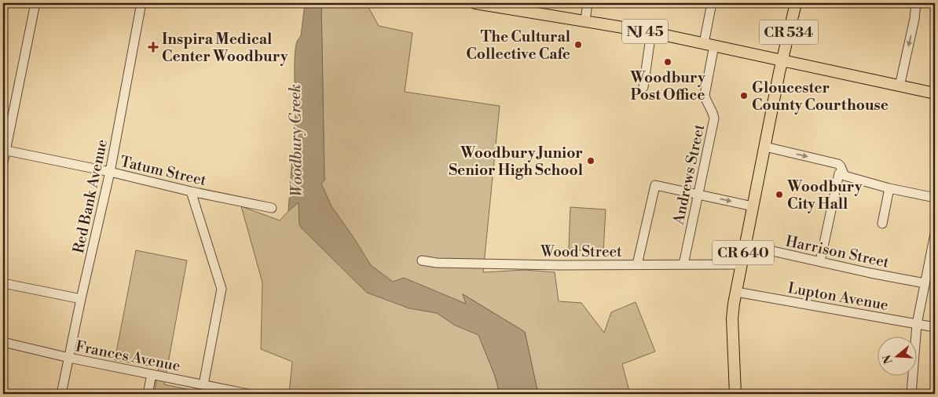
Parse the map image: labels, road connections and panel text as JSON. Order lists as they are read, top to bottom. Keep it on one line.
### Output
{"streets":{"main road":["NJ 45","CR 534","CR 640"],"street":["Tatum Street","Andrews Street","Red Bank Avenue","Wood Street","Harrison Street","Lupton Avenue","Frances Avenue"]},"crossings":[["NJ 45","CR 534"],["NJ 45","Andrews Street"],["NJ 45","CR 640"],["CR 534","CR 640"],["Tatum Street","Red Bank Avenue"],["Andrews Street","Wood Street"],["Red Bank Avenue","Frances Avenue"],["Wood Street","CR 640"],["Harrison Street","CR 640"],["CR 640","Lupton Avenue"]],"water":["Woodbury Creek"],"places":{"other":["The Cultural Collective Cafe","Woodbury Post Office","Gloucester County Courthouse","Woodbury Junior Senior High School","Woodbury City Hall"],"health":["Inspira Medical Center Woodbury"]},"north":"left"}
